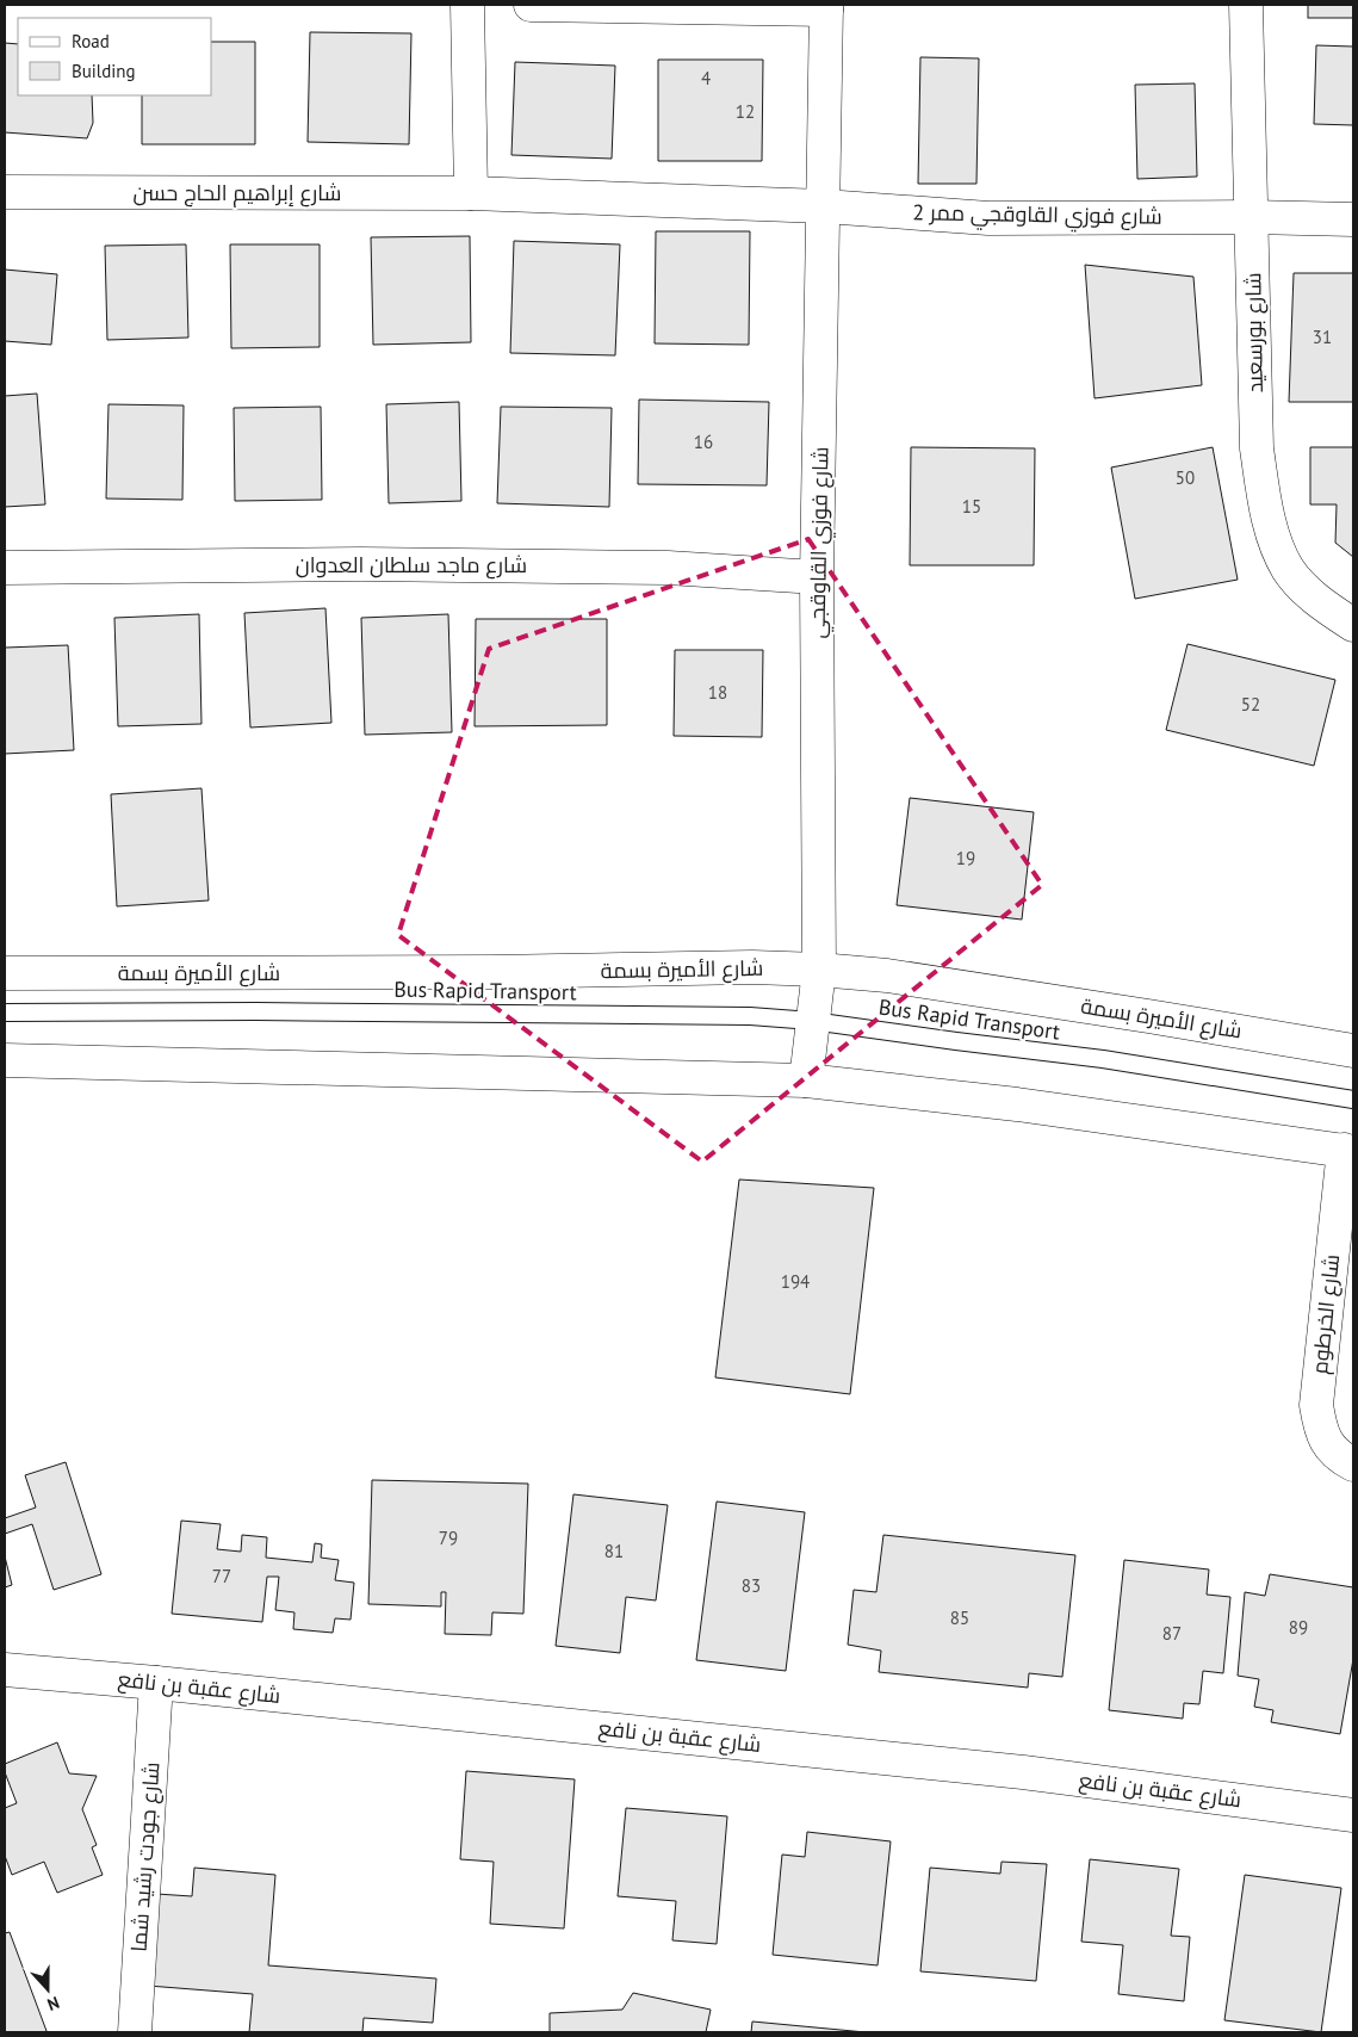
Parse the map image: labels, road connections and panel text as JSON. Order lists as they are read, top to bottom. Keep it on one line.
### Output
{"streets":{"street":["شارع إبراهيم الحاج حسن","شارع فوزي القاوقجي ممر 2","شارع بورسعيد","شارع فوزي القاوقجي","شارع ماجد سلطان العدوان","شارع الأميرة بسمة","شارع الخرطوم","شارع عقبة بن نافع","شارع جودت رشيد شما"],"lane":["Bus Rapid Transport"]},"crossings":[["شارع إبراهيم الحاج حسن","شارع فوزي القاوقجي ممر 2"],["شارع إبراهيم الحاج حسن","شارع فوزي القاوقجي"],["شارع فوزي القاوقجي ممر 2","شارع بورسعيد"],["شارع فوزي القاوقجي ممر 2","شارع فوزي القاوقجي"],["شارع فوزي القاوقجي","شارع ماجد سلطان العدوان"],["شارع فوزي القاوقجي","شارع الأميرة بسمة"],["شارع فوزي القاوقجي","Bus Rapid Transport"],["شارع عقبة بن نافع","شارع جودت رشيد شما"]],"house_numbers":["4","12","31","16","50","15","18","52","19","194","79","81","77","83","85","89","87"],"legend":["Road","Building"],"north":"bottom"}
